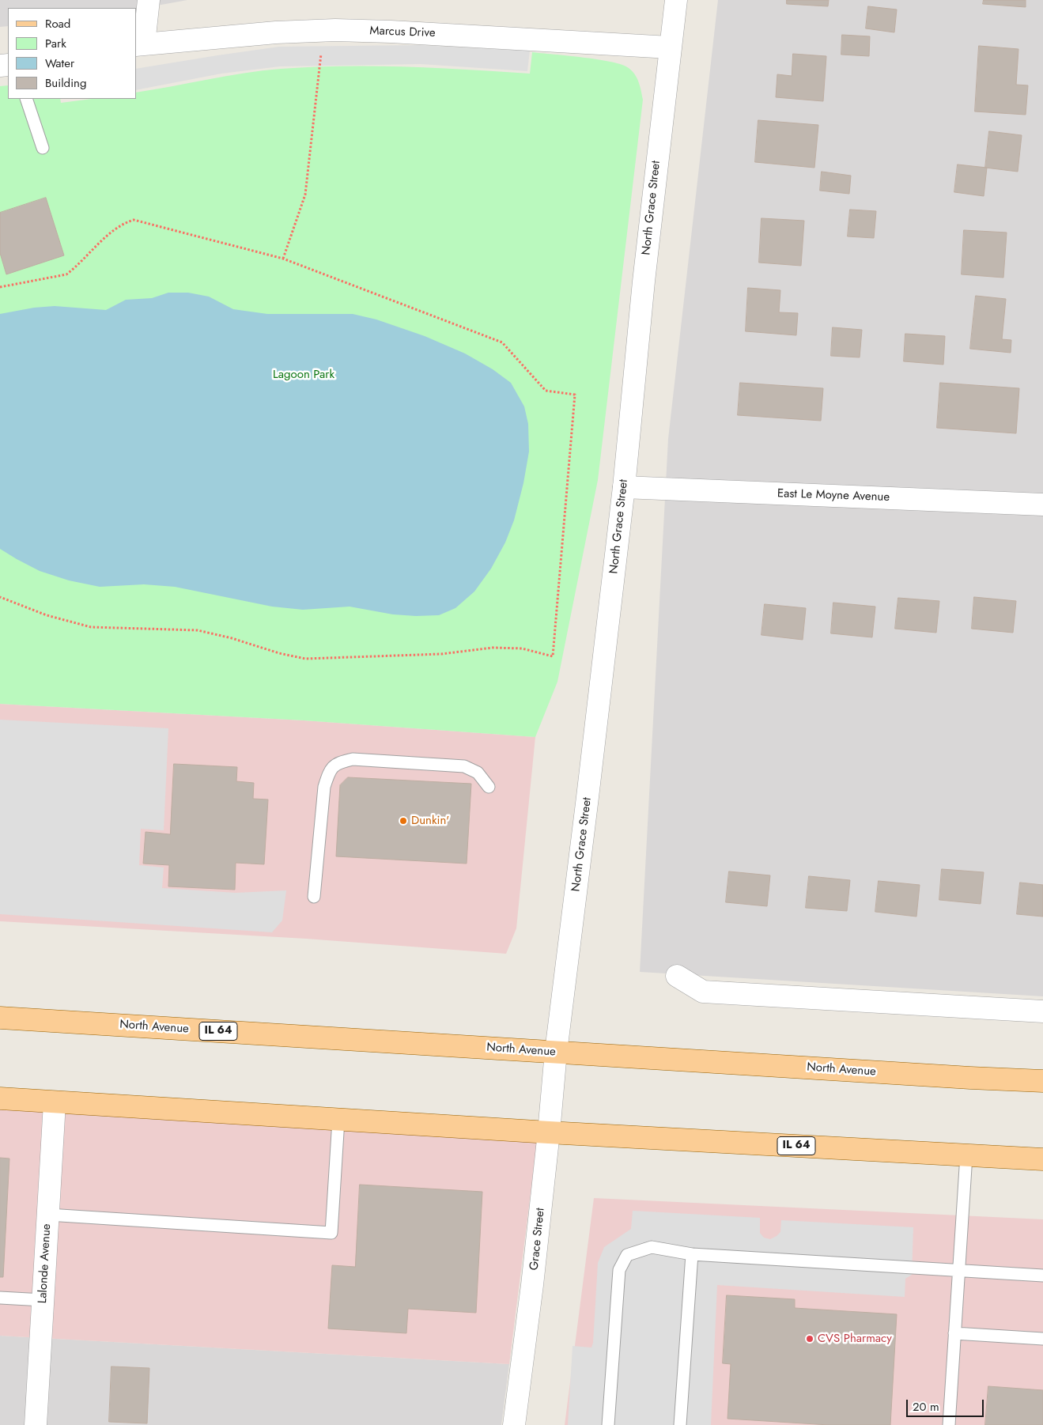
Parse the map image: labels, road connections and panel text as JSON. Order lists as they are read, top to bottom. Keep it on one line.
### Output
{"streets":{"main road":["North Avenue","IL 64"],"street":["Marcus Drive","North Grace Street","East Le Moyne Avenue","Grace Street","Lalonde Avenue"]},"crossings":[["Marcus Drive","North Grace Street"],["North Grace Street","East Le Moyne Avenue"],["North Grace Street","North Avenue"],["North Grace Street","Grace Street"],["North Avenue","Grace Street"],["IL 64","Grace Street"],["IL 64","Lalonde Avenue"]],"parks":["Lagoon Park"],"places":["Dunkin'","CVS Pharmacy"],"legend":["Road","Park","Water","Building"],"scale_bar":"20 m"}
